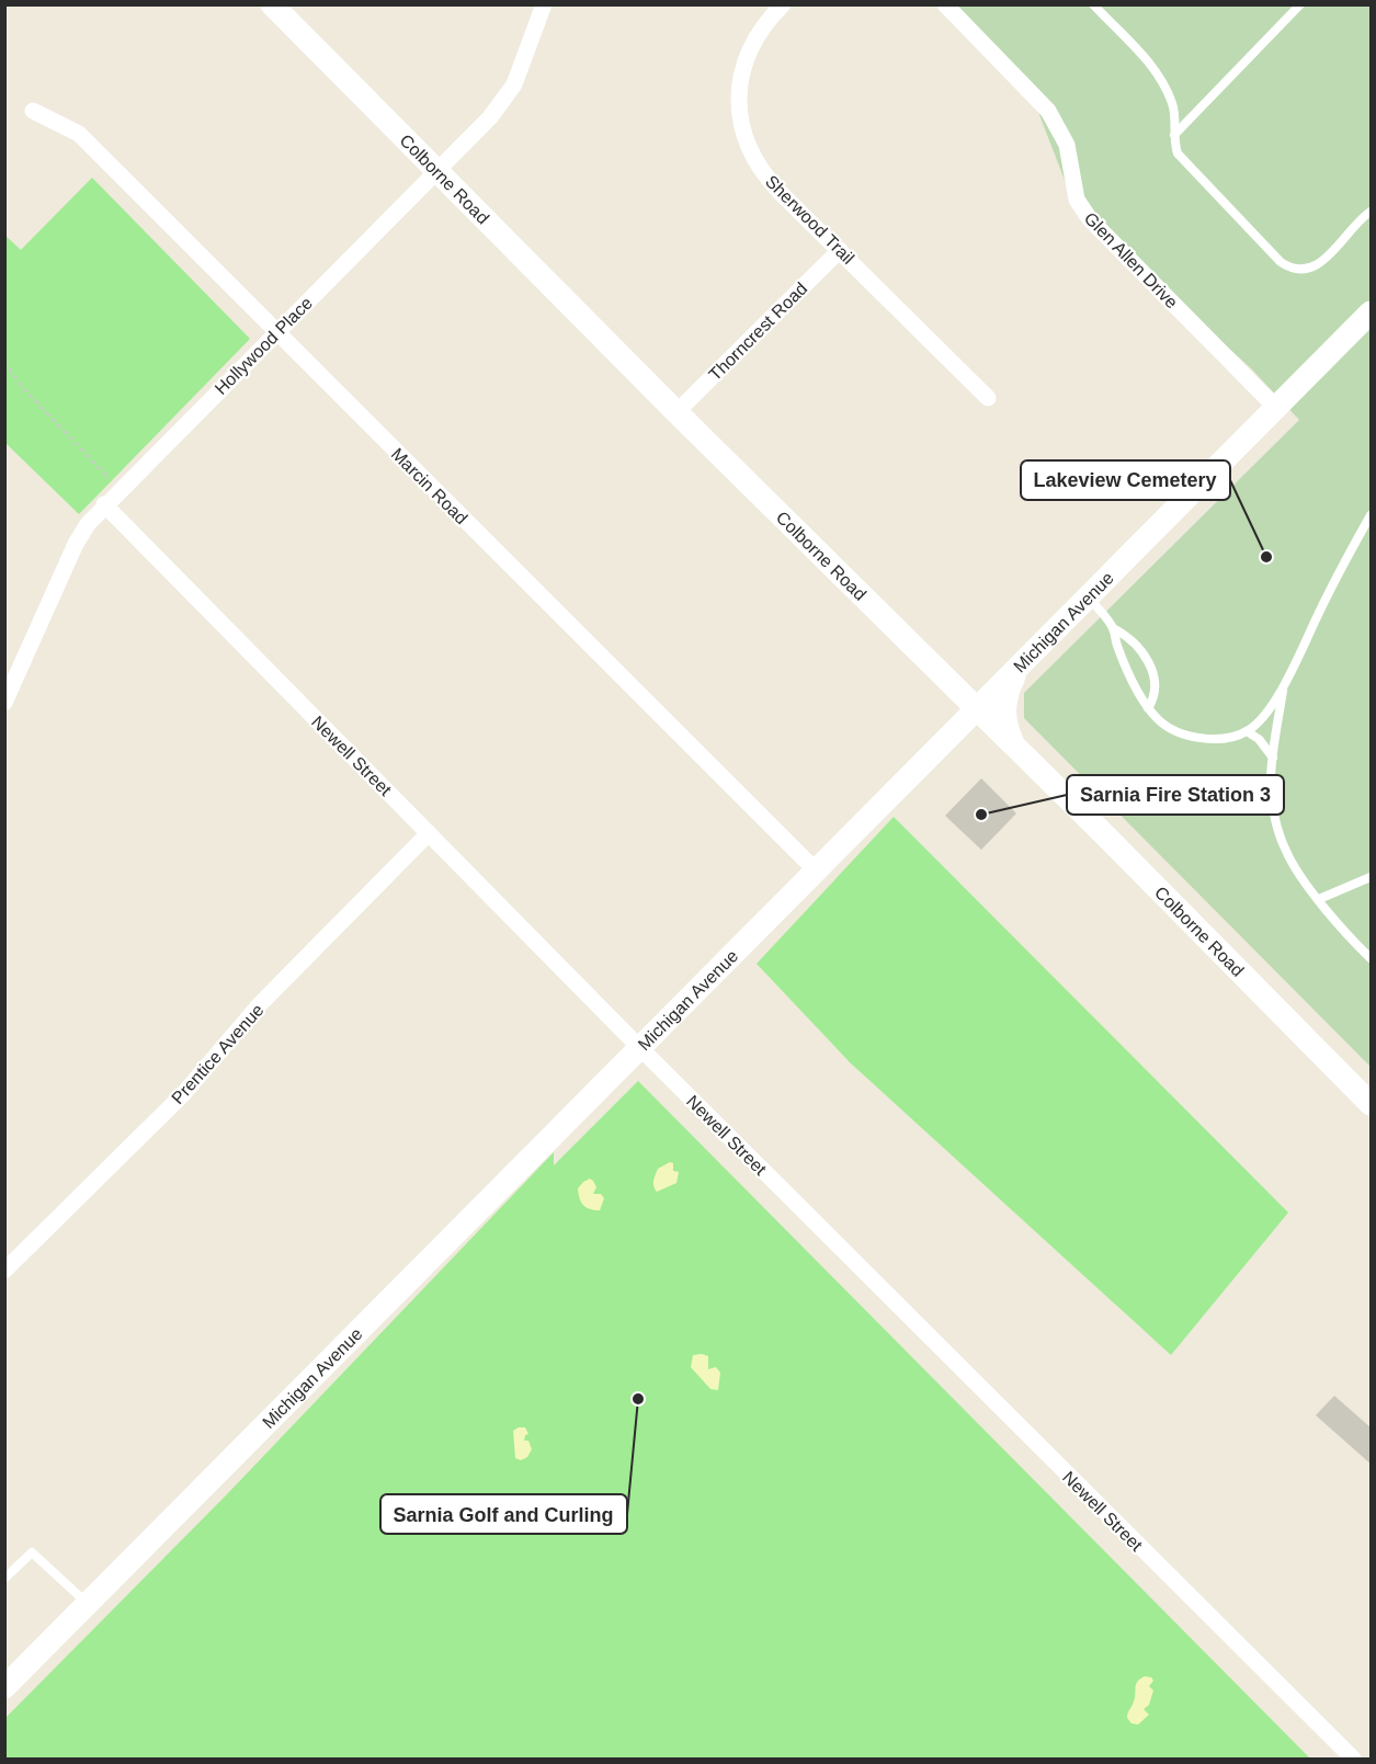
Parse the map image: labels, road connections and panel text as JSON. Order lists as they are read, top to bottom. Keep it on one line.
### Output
{"streets":{"main road":["Colborne Road","Michigan Avenue"],"street":["Sherwood Trail","Glen Allen Drive","Thorncrest Road","Hollywood Place","Marcin Road","Newell Street","Prentice Avenue"]},"crossings":[["Colborne Road","Thorncrest Road"],["Colborne Road","Hollywood Place"],["Colborne Road","Michigan Avenue"],["Sherwood Trail","Thorncrest Road"],["Glen Allen Drive","Michigan Avenue"],["Hollywood Place","Marcin Road"],["Hollywood Place","Newell Street"],["Marcin Road","Michigan Avenue"],["Michigan Avenue","Newell Street"],["Newell Street","Prentice Avenue"]],"places":["Lakeview Cemetery","Sarnia Fire Station 3","Sarnia Golf and Curling"]}
